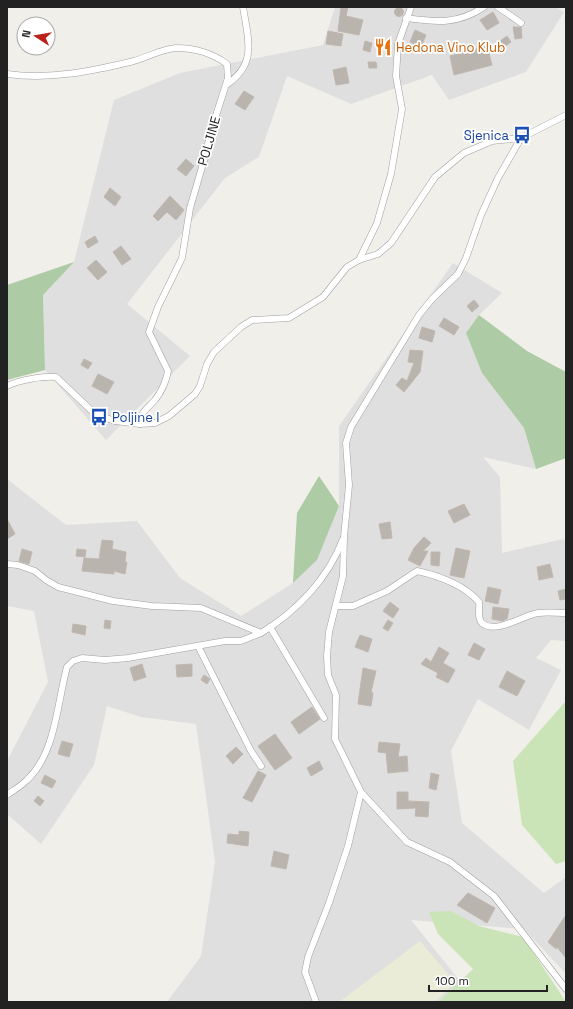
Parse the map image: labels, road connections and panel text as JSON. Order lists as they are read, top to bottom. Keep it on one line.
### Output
{"streets":{"street":["POLJINE"]},"places":{"restaurant":["Hedona Vino Klub"],"bus stop":["Sjenica","Poljine I"]},"scale_bar":"100 m","north":"left"}
